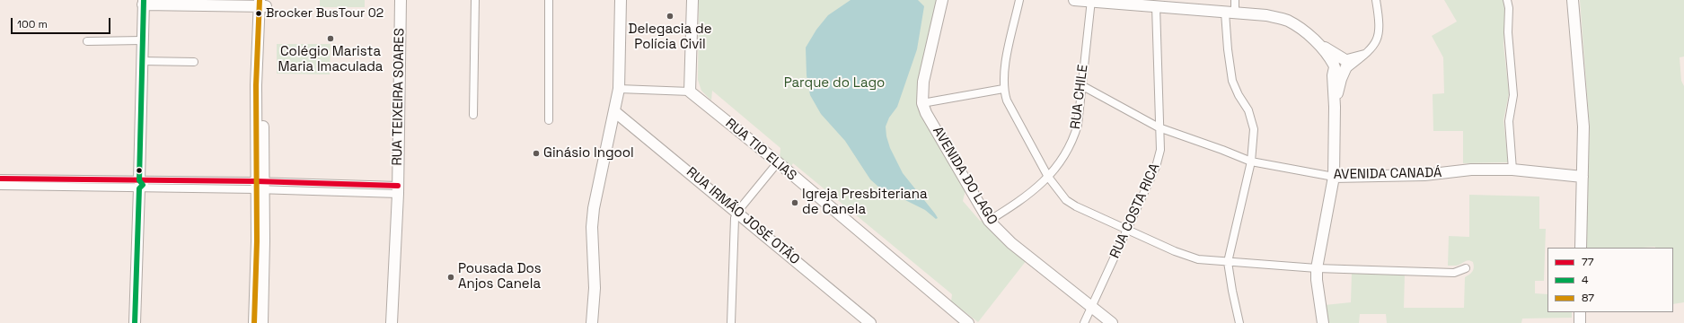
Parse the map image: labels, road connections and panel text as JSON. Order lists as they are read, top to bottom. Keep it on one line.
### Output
{"streets":{"street":["RUA TEIXEIRA SOARES","RUA CHILE","RUA TIO ELIAS","AVENIDA CANADÁ","AVENIDA DO LAGO","RUA COSTA RICA","RUA IRMÃO JOSÉ OTÃO"]},"crossings":[["RUA CHILE","AVENIDA CANADÁ"],["RUA CHILE","AVENIDA DO LAGO"],["AVENIDA CANADÁ","RUA COSTA RICA"],["AVENIDA DO LAGO","RUA COSTA RICA"]],"parks":["Parque do Lago"],"places":["Brocker BusTour 02","Delegacia de Polícia Civil","Colégio Marista Maria Imaculada","Ginásio Ingool","Igreja Presbiteriana de Canela","Pousada Dos Anjos Canela"],"lines":["transit line 4","transit line 87","transit line 77"],"legend":["77","4","87"],"scale_bar":"100 m"}
